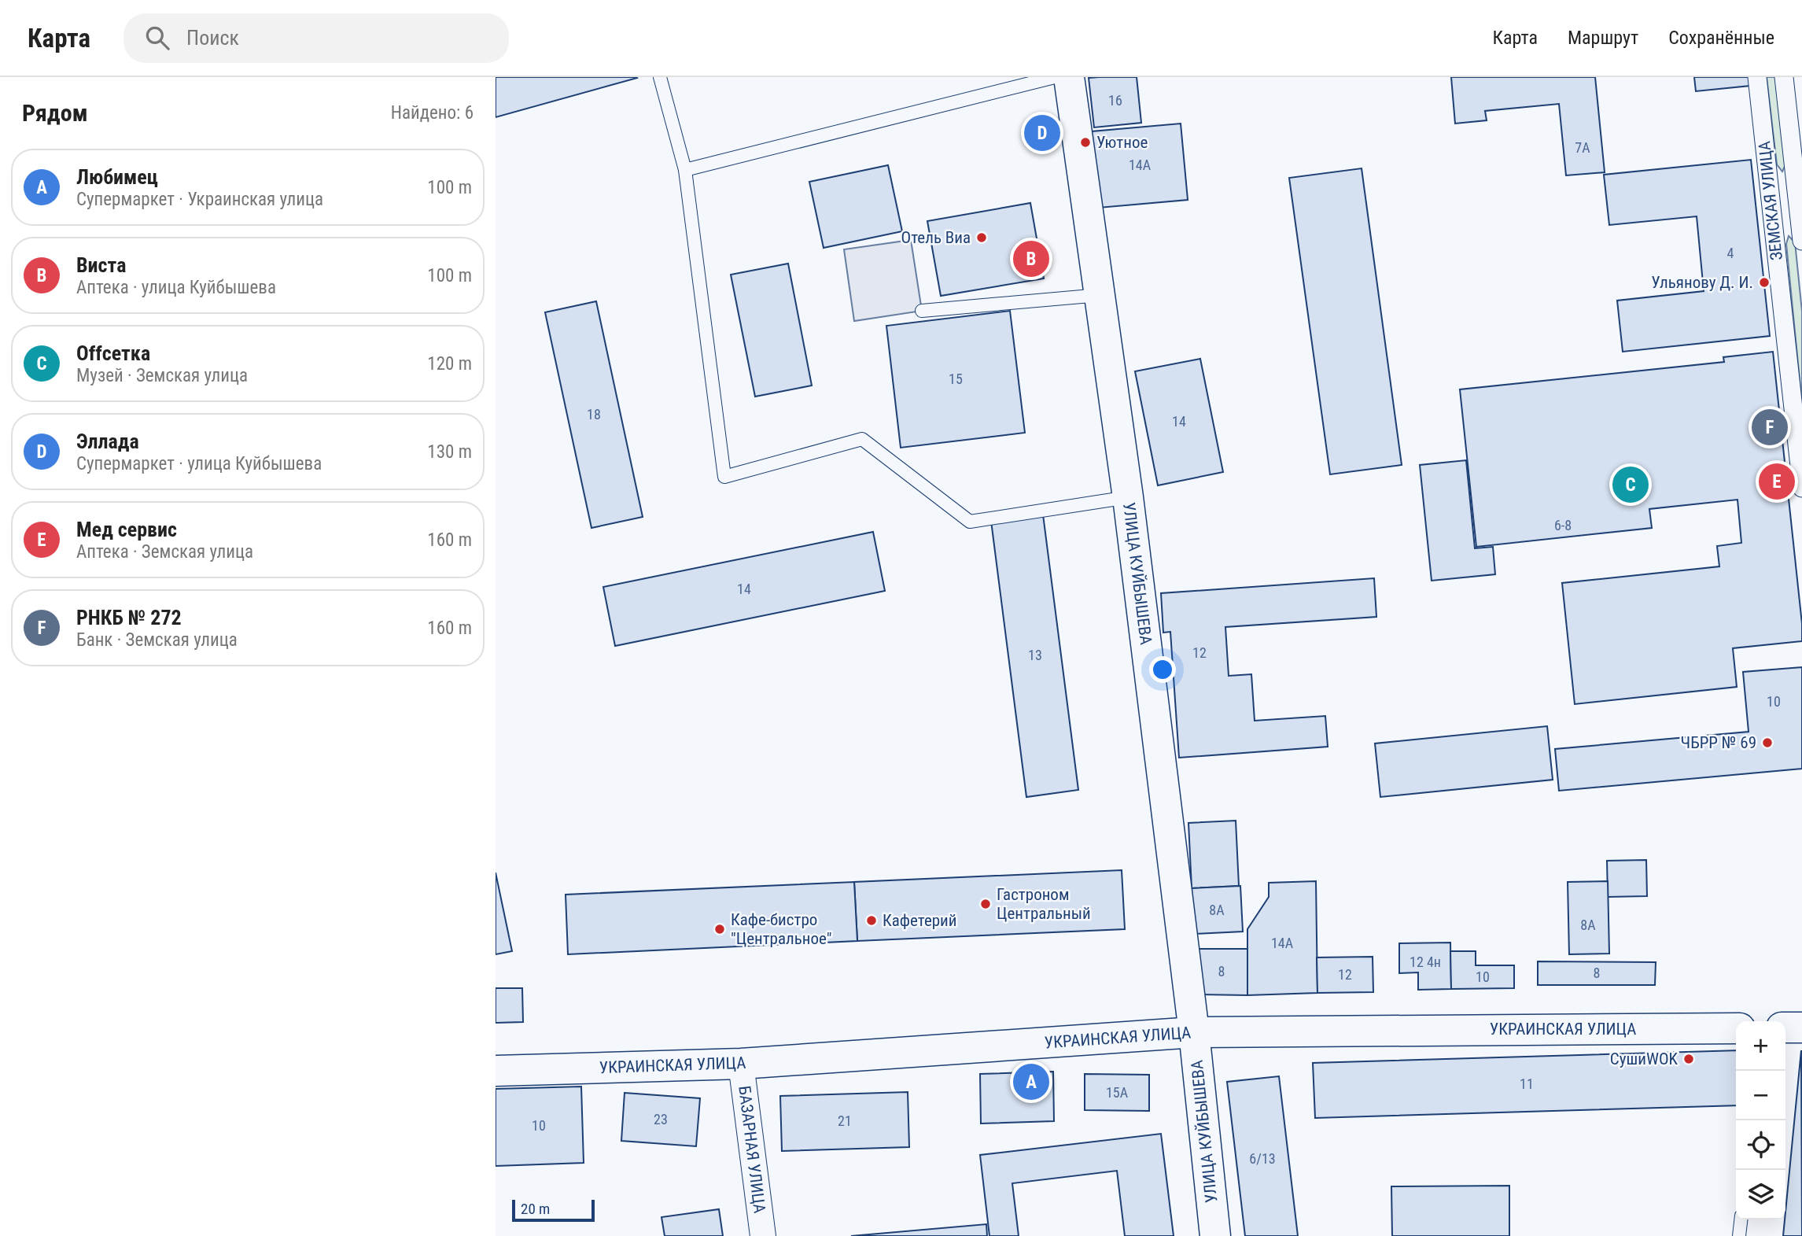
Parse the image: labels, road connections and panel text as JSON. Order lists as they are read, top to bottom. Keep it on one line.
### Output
{"streets":{"main road":["УЛИЦА КУЙБЫШЕВА","УКРАИНСКАЯ УЛИЦА"],"street":["ЗЕМСКАЯ УЛИЦА","БАЗАРНАЯ УЛИЦА"]},"crossings":[["УЛИЦА КУЙБЫШЕВА","УКРАИНСКАЯ УЛИЦА"],["УКРАИНСКАЯ УЛИЦА","БАЗАРНАЯ УЛИЦА"]],"places":["Уютное","Отель Виа","Ульянову Д. И.","ЧБРР № 69","Гастроном Центральный","Кафетерий","Кафе‐бистро \"Центральное\"","СушиWOK"],"house_numbers":["16","7А","14А","4","15","18","14","6-8","14","12","13","10","8А","8А","14А","12 4н","8","8","12","10","11","15А","23","21","10","6/13"],"scale_bar":"20 m","page":{"header":"Карта","search":"Поиск","nav":["Карта","Маршрут","Сохранённые"],"heading":["Рядом","Найдено: 6"],"pins":["D","B","F","E","C","A"],"list":[{"mark":"A","name":"Любимец","note":"Супермаркет · Украинская улица","value":"100 m"},{"mark":"B","name":"Виста","note":"Аптека · улица Куйбышева","value":"100 m"},{"mark":"C","name":"Offсетка","note":"Музей · Земская улица","value":"120 m"},{"mark":"D","name":"Эллада","note":"Супермаркет · улица Куйбышева","value":"130 m"},{"mark":"E","name":"Мед сервис","note":"Аптека · Земская улица","value":"160 m"},{"mark":"F","name":"РНКБ № 272","note":"Банк · Земская улица","value":"160 m"}],"map_buttons":["+","−"],"scale":"20 m"}}
